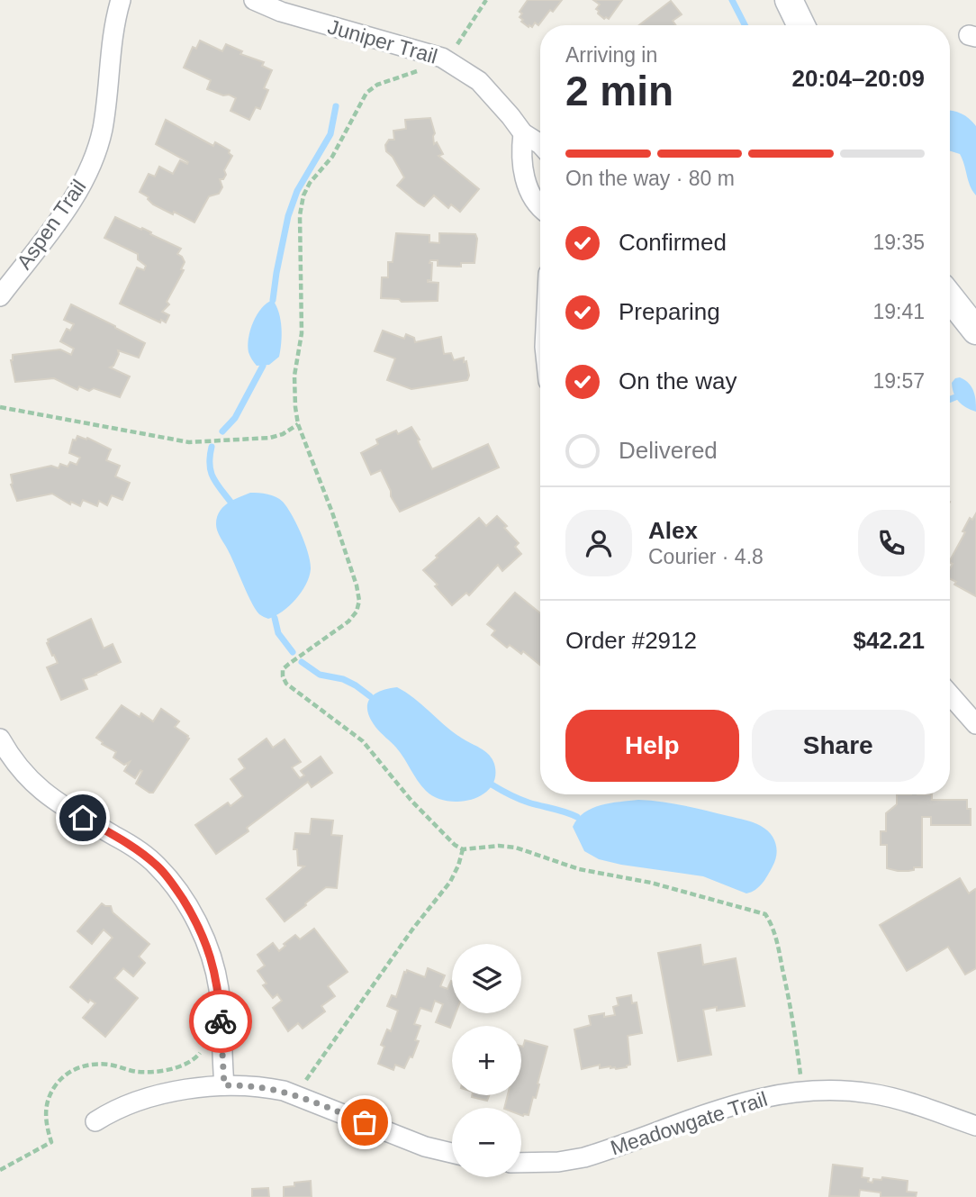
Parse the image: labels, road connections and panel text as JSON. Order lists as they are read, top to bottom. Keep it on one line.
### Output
{"streets":{"street":["Juniper Trail","Aspen Trail","Meadowgate Trail"]},"page":{"heading":["2 min","Arriving in","20:04–20:09"],"panel":["Alex","Courier · 4.8","Order #2912","$42.21"],"bar":"On the way · 80 m","list":[["Confirmed","19:35"],["Preparing","19:41"],["On the way","19:57"],"Delivered"],"buttons":["Help","Share"],"map_buttons":["+","−"]}}
